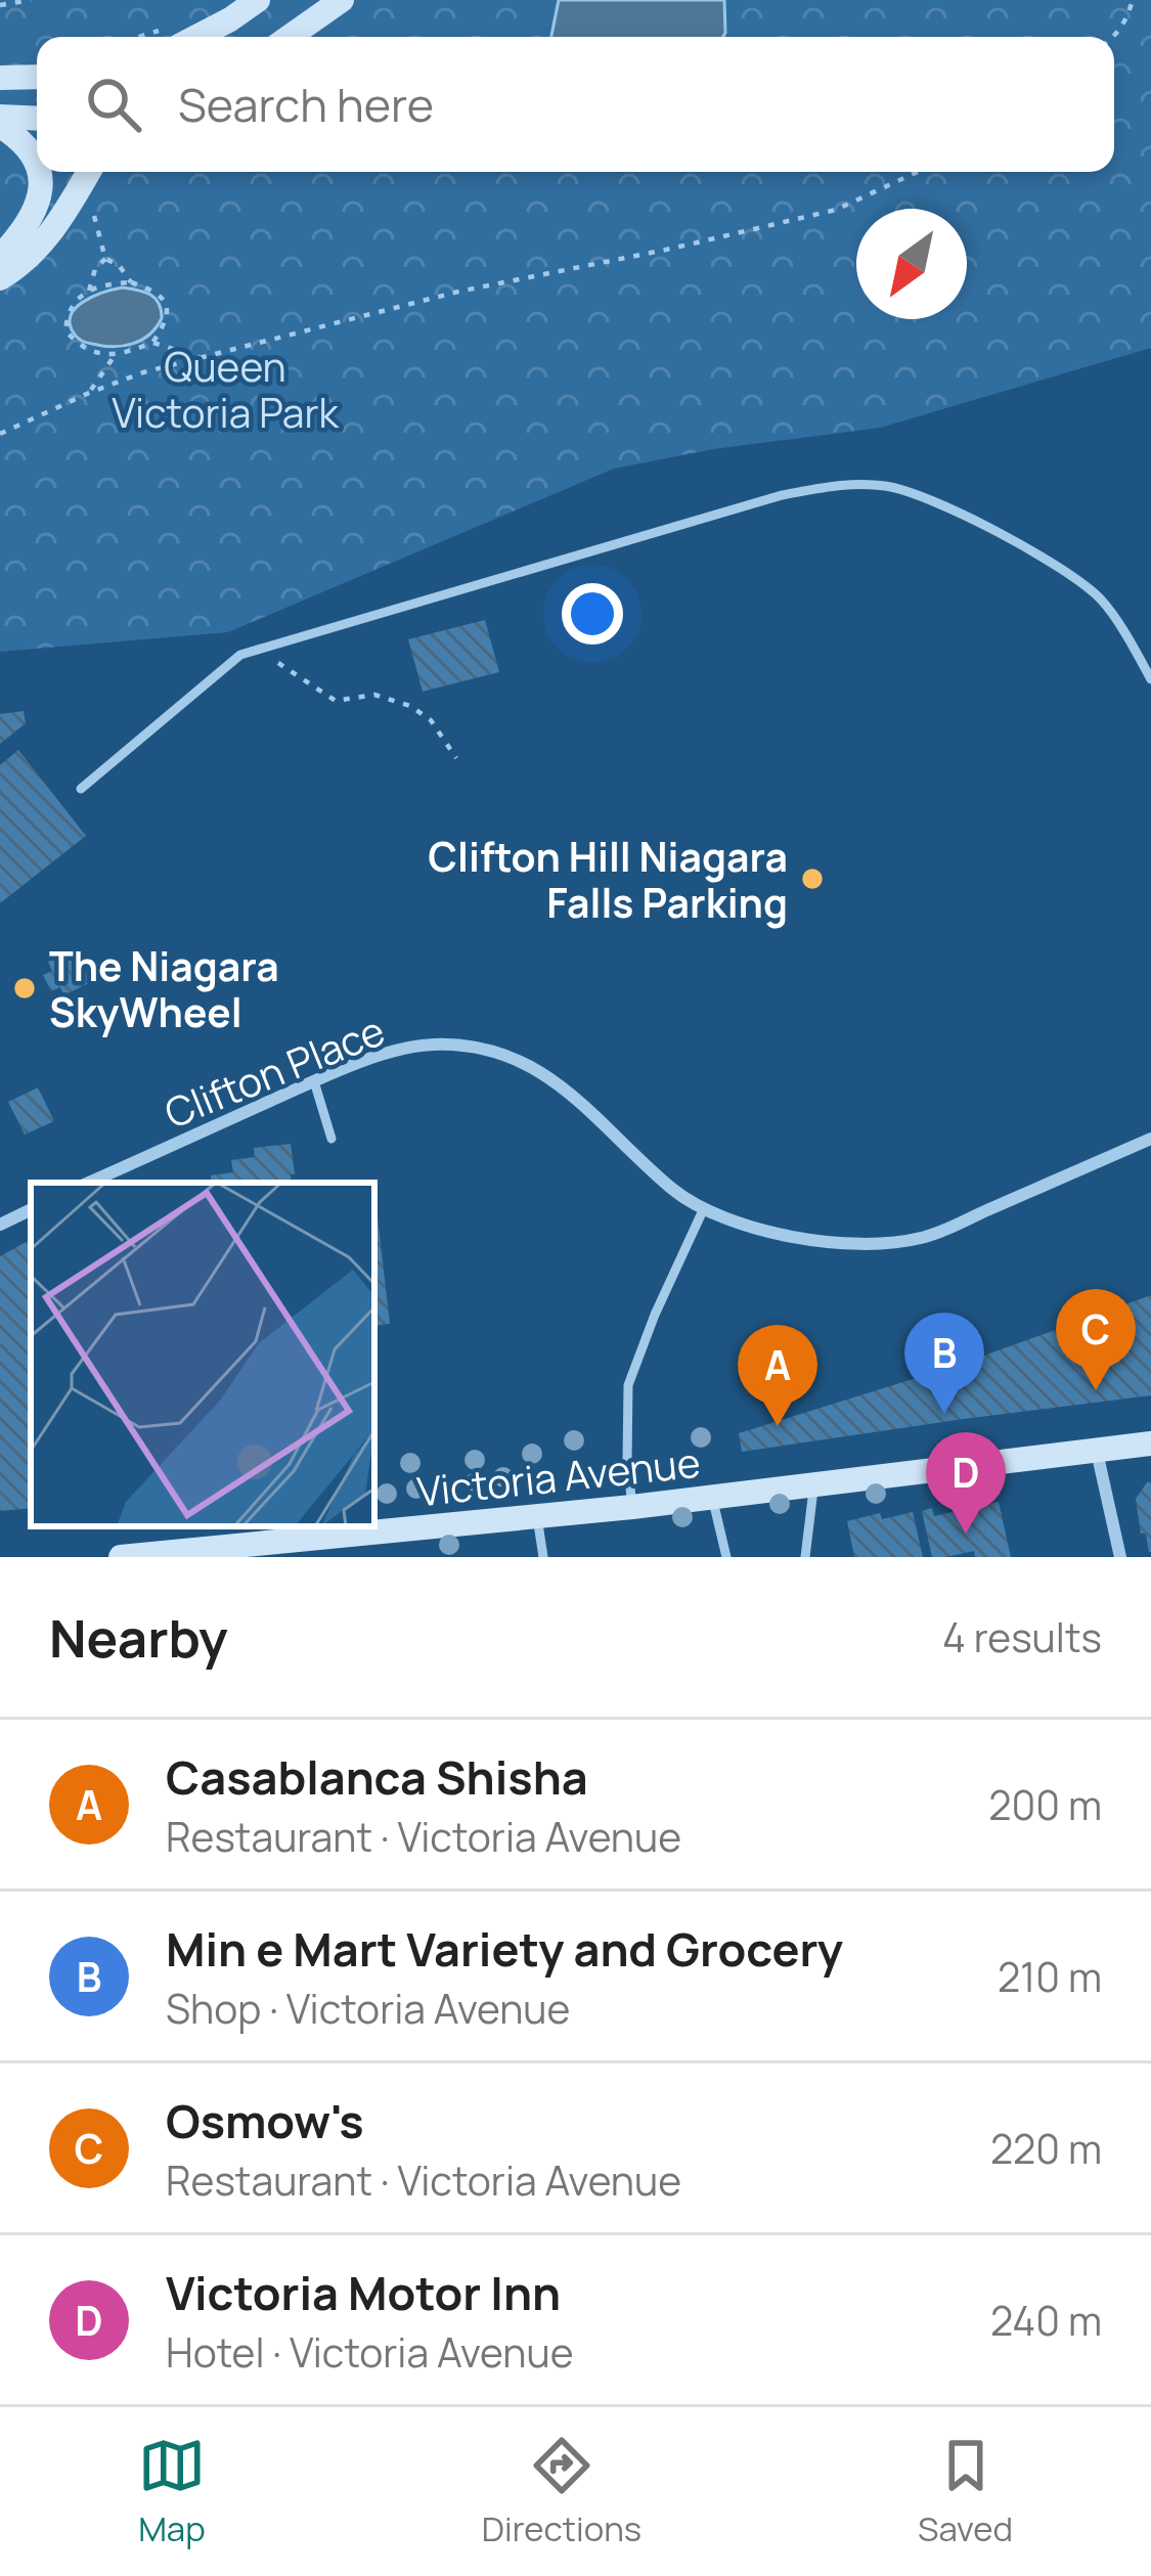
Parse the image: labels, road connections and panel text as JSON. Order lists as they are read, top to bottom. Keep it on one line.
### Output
{"streets":{"main road":["Victoria Avenue"],"street":["Clifton Place"]},"parks":["Queen Victoria Park"],"places":["Clifton Hill Niagara Falls Parking","The Niagara SkyWheel"],"north":"bottom left","page":{"search":"Search here","pins":["C","B","A","D"],"heading":["Nearby","4 results"],"list":[{"mark":"A","name":"Casablanca Shisha","note":"Restaurant · Victoria Avenue","value":"200 m"},{"mark":"B","name":"Min e Mart Variety and Grocery","note":"Shop · Victoria Avenue","value":"210 m"},{"mark":"C","name":"Osmow's","note":"Restaurant · Victoria Avenue","value":"220 m"},{"mark":"D","name":"Victoria Motor Inn","note":"Hotel · Victoria Avenue","value":"240 m"}],"nav":["Map","Directions","Saved"]}}
